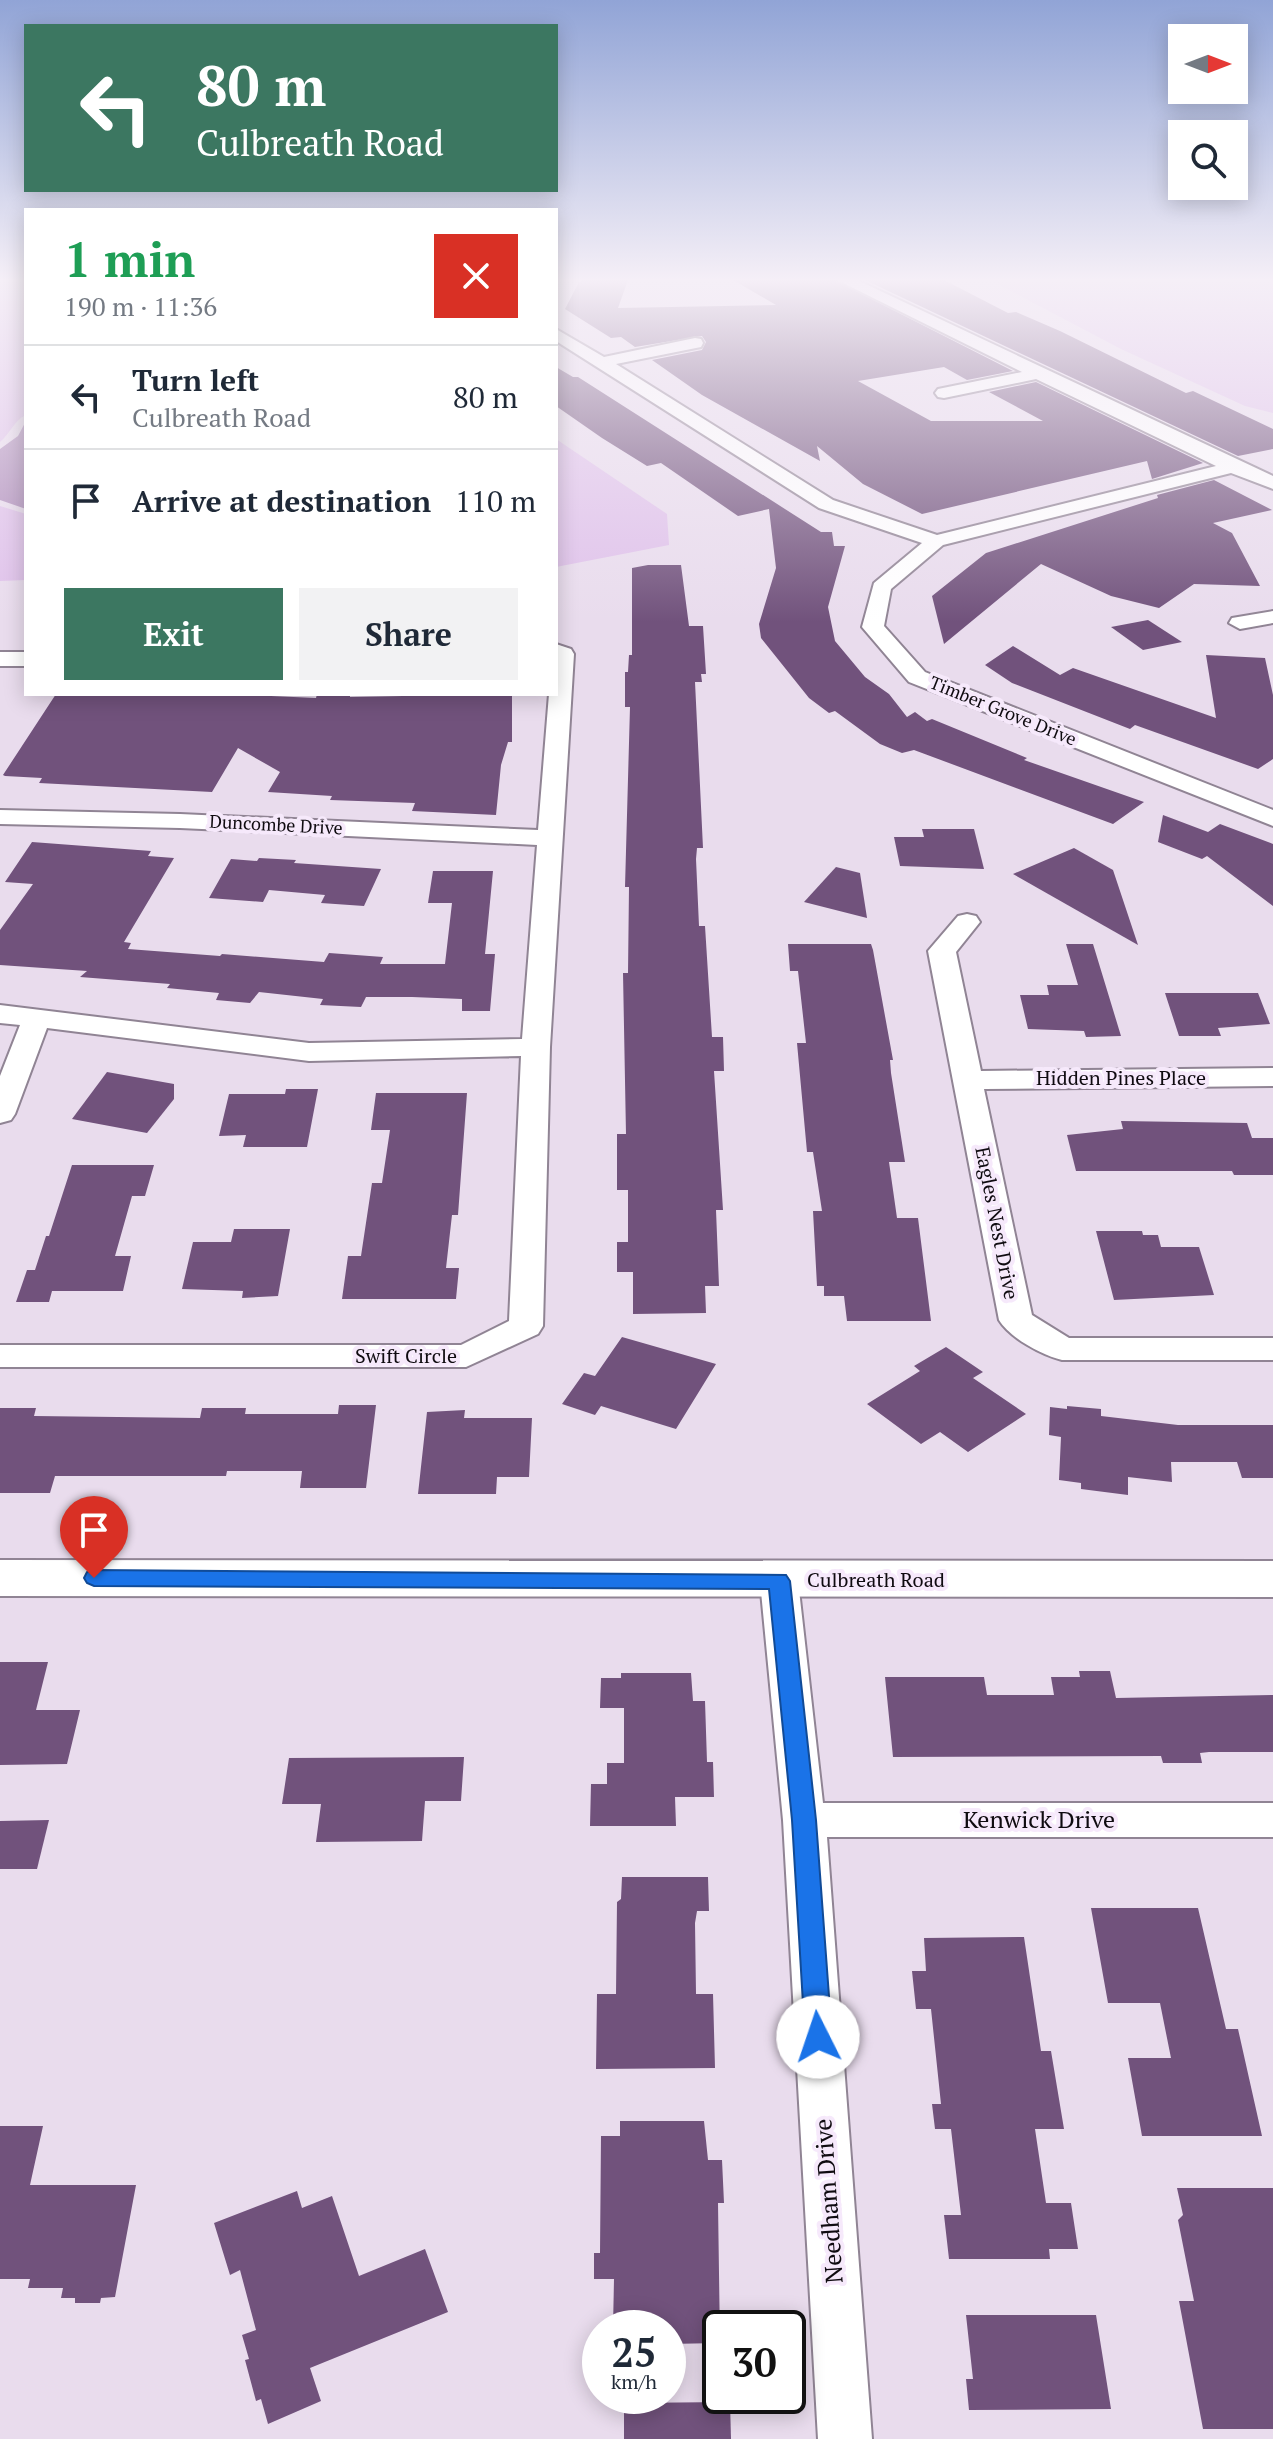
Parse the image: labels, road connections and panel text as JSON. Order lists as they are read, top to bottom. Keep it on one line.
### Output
{"streets":{"street":["Timber Grove Drive","Duncombe Drive","Hidden Pines Place","Eagles Nest Drive","Swift Circle","Culbreath Road","Kenwick Drive","Needham Drive"]},"crossings":[["Duncombe Drive","Swift Circle"],["Hidden Pines Place","Eagles Nest Drive"],["Culbreath Road","Needham Drive"],["Kenwick Drive","Needham Drive"]],"north":"right","page":{"turn":["80 m","Culbreath Road"],"heading":["1 min","190 m · 11:36"],"list":[{"name":"Turn left","note":"Culbreath Road","value":"80 m"},{"name":"Arrive at destination","value":"110 m"}],"buttons":["Exit","Share"],"speed":"25 km/h","limit":"30"}}
